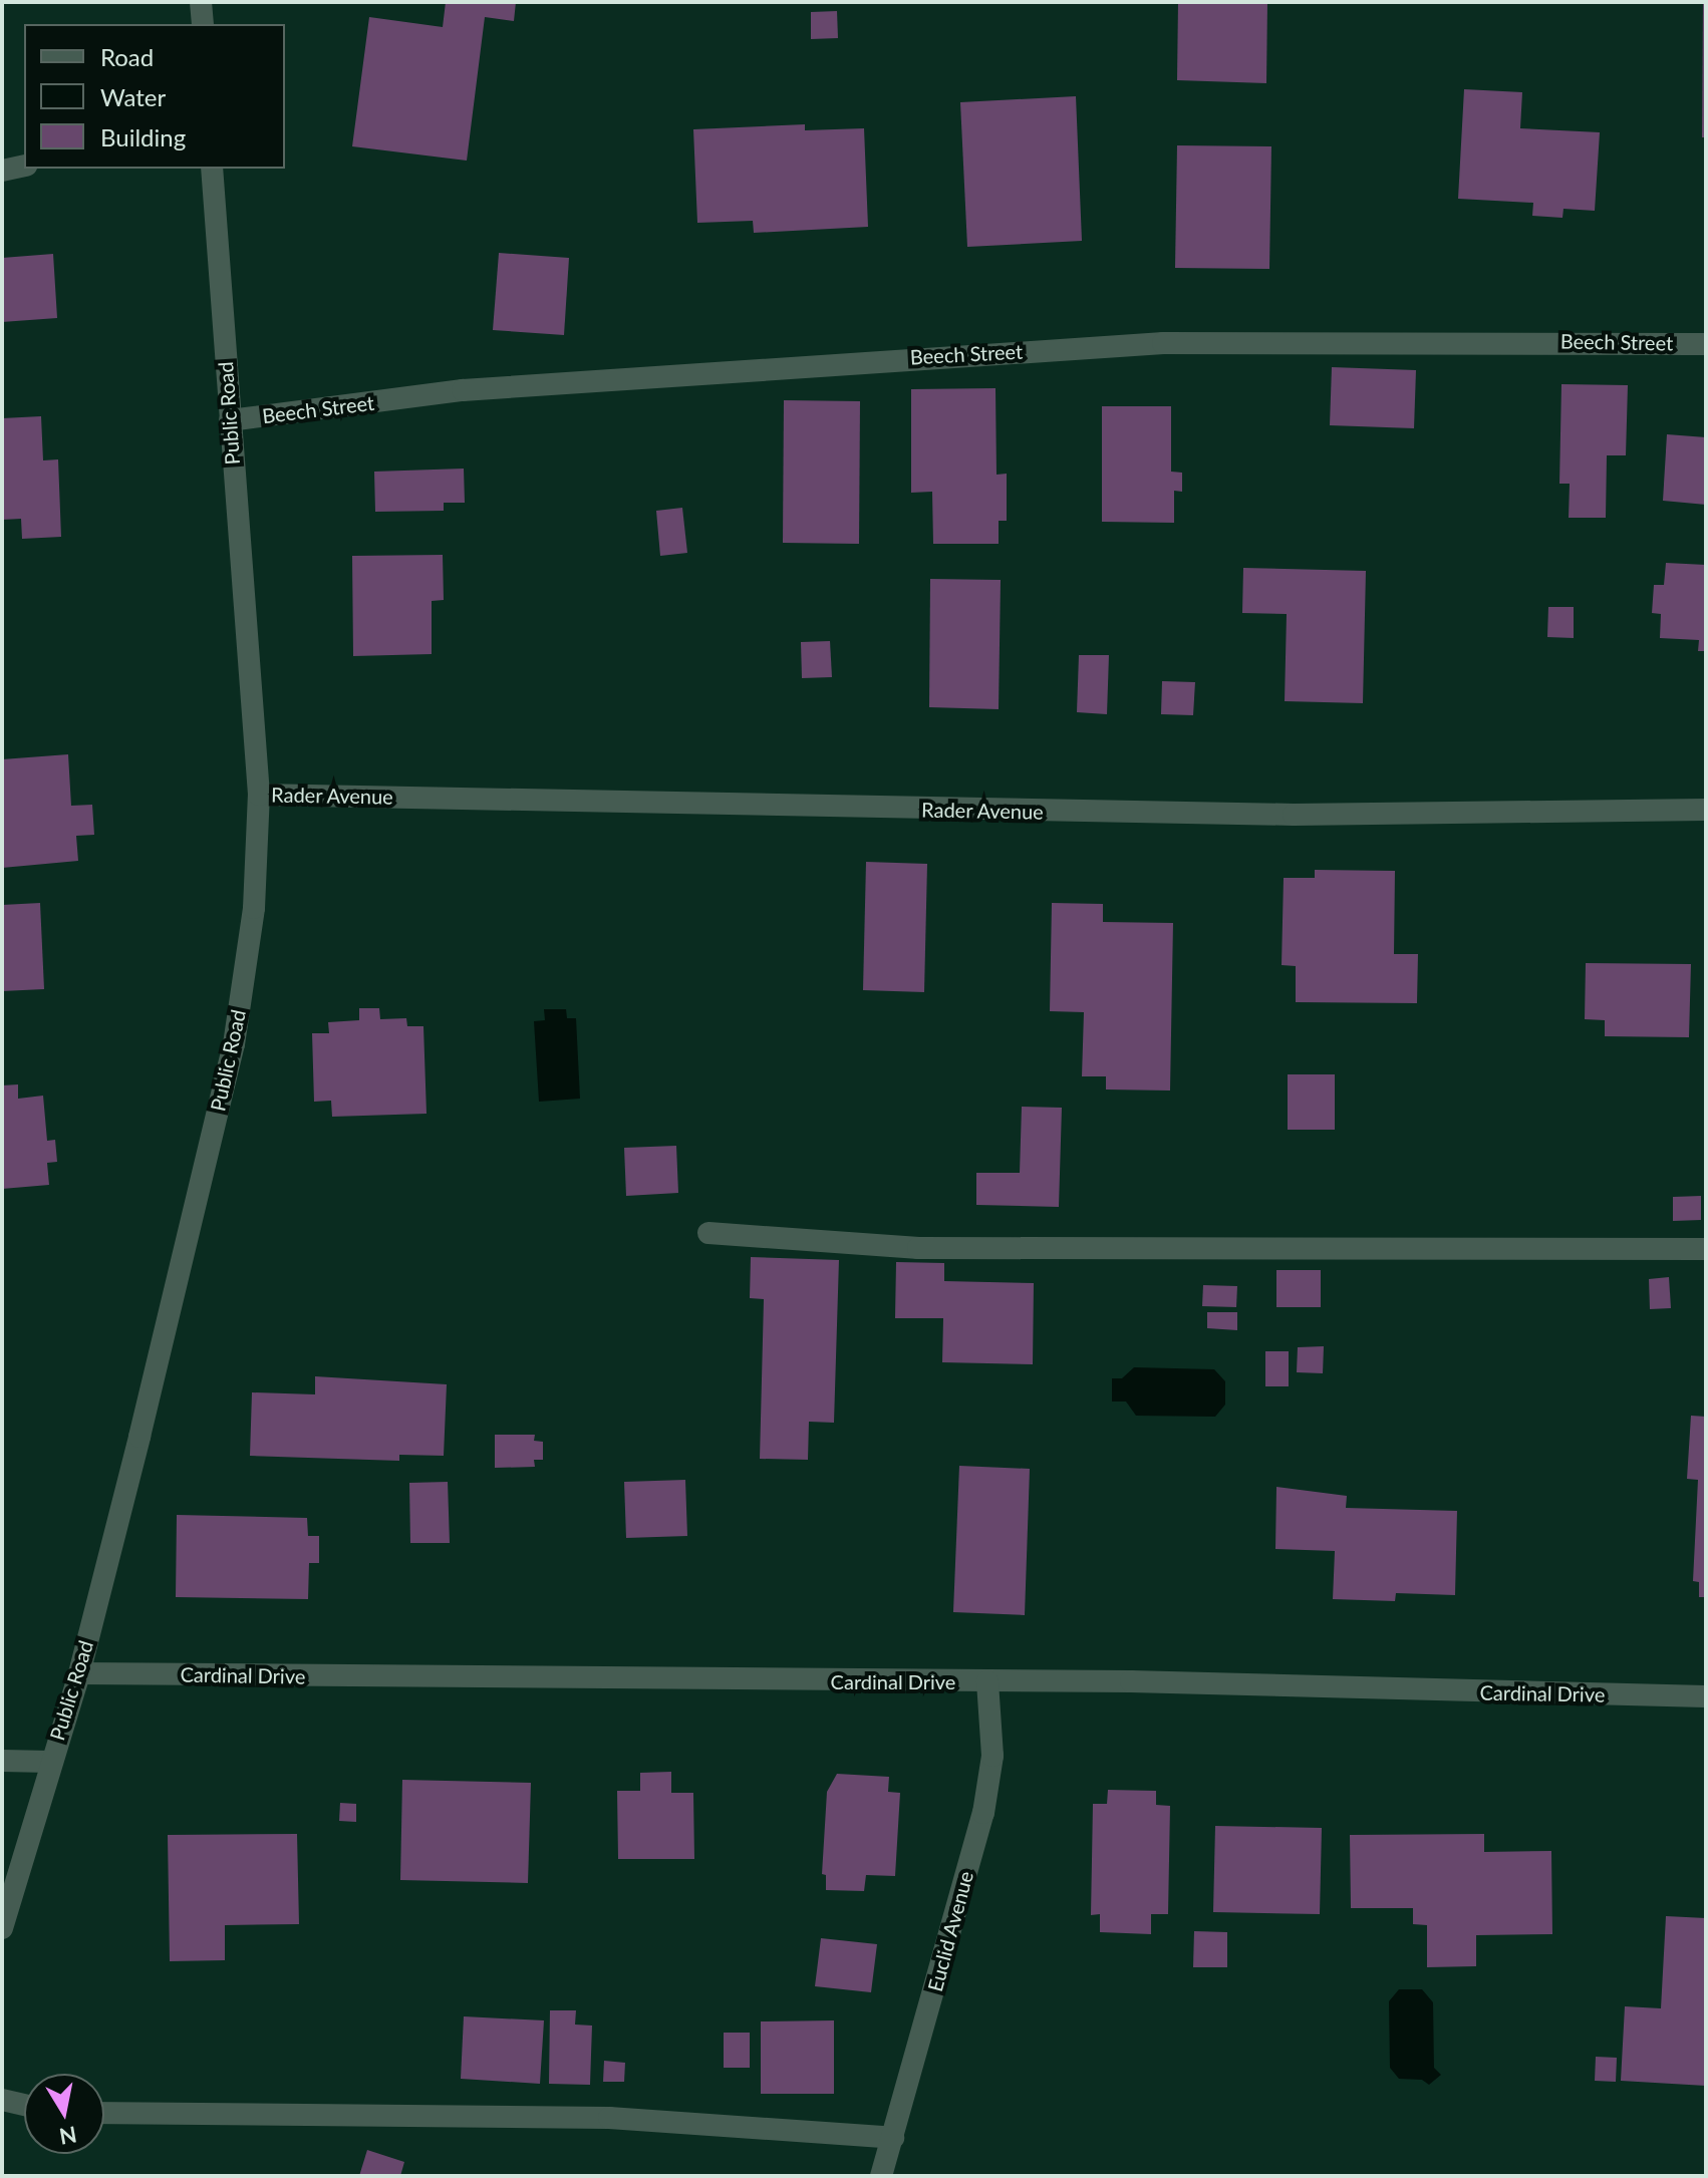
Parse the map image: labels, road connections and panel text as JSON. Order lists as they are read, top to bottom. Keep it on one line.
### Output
{"streets":{"street":["Beech Street","Public Road","Rader Avenue","Cardinal Drive","Euclid Avenue"]},"crossings":[["Beech Street","Public Road"],["Public Road","Rader Avenue"],["Public Road","Cardinal Drive"],["Cardinal Drive","Euclid Avenue"]],"legend":["Road","Water","Building"],"north":"bottom"}
